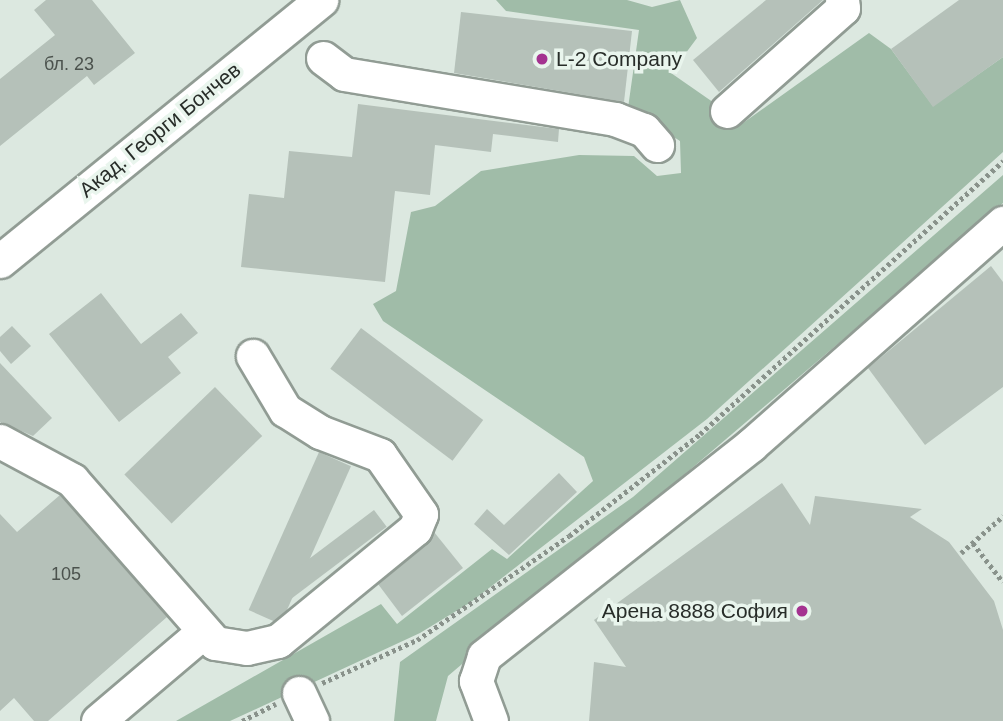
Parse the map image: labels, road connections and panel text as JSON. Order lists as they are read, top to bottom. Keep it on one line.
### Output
{"streets":{"street":["Акад. Георги Бончев"]},"places":["L-2 Company","Арена 8888 София"],"house_numbers":["бл. 23","105"]}
